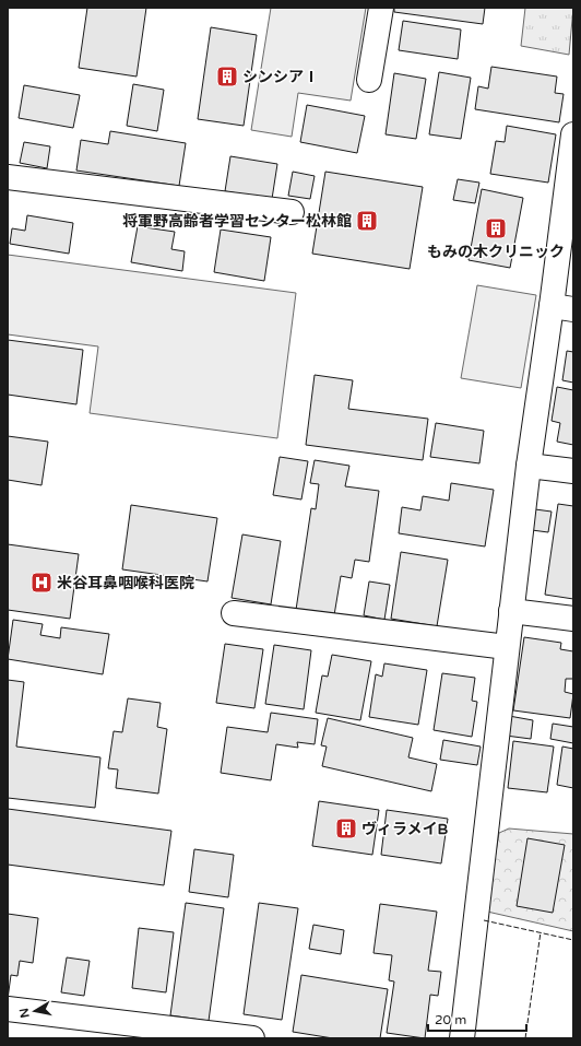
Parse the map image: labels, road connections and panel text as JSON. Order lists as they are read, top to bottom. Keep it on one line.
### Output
{"places":{"building":["シンシアⅠ","将軍野高齢者学習センター松林館","もみの木クリニック","ヴィラメイB"],"hospital":["米谷耳鼻咽喉科医院"]},"scale_bar":"20 m","north":"left"}
